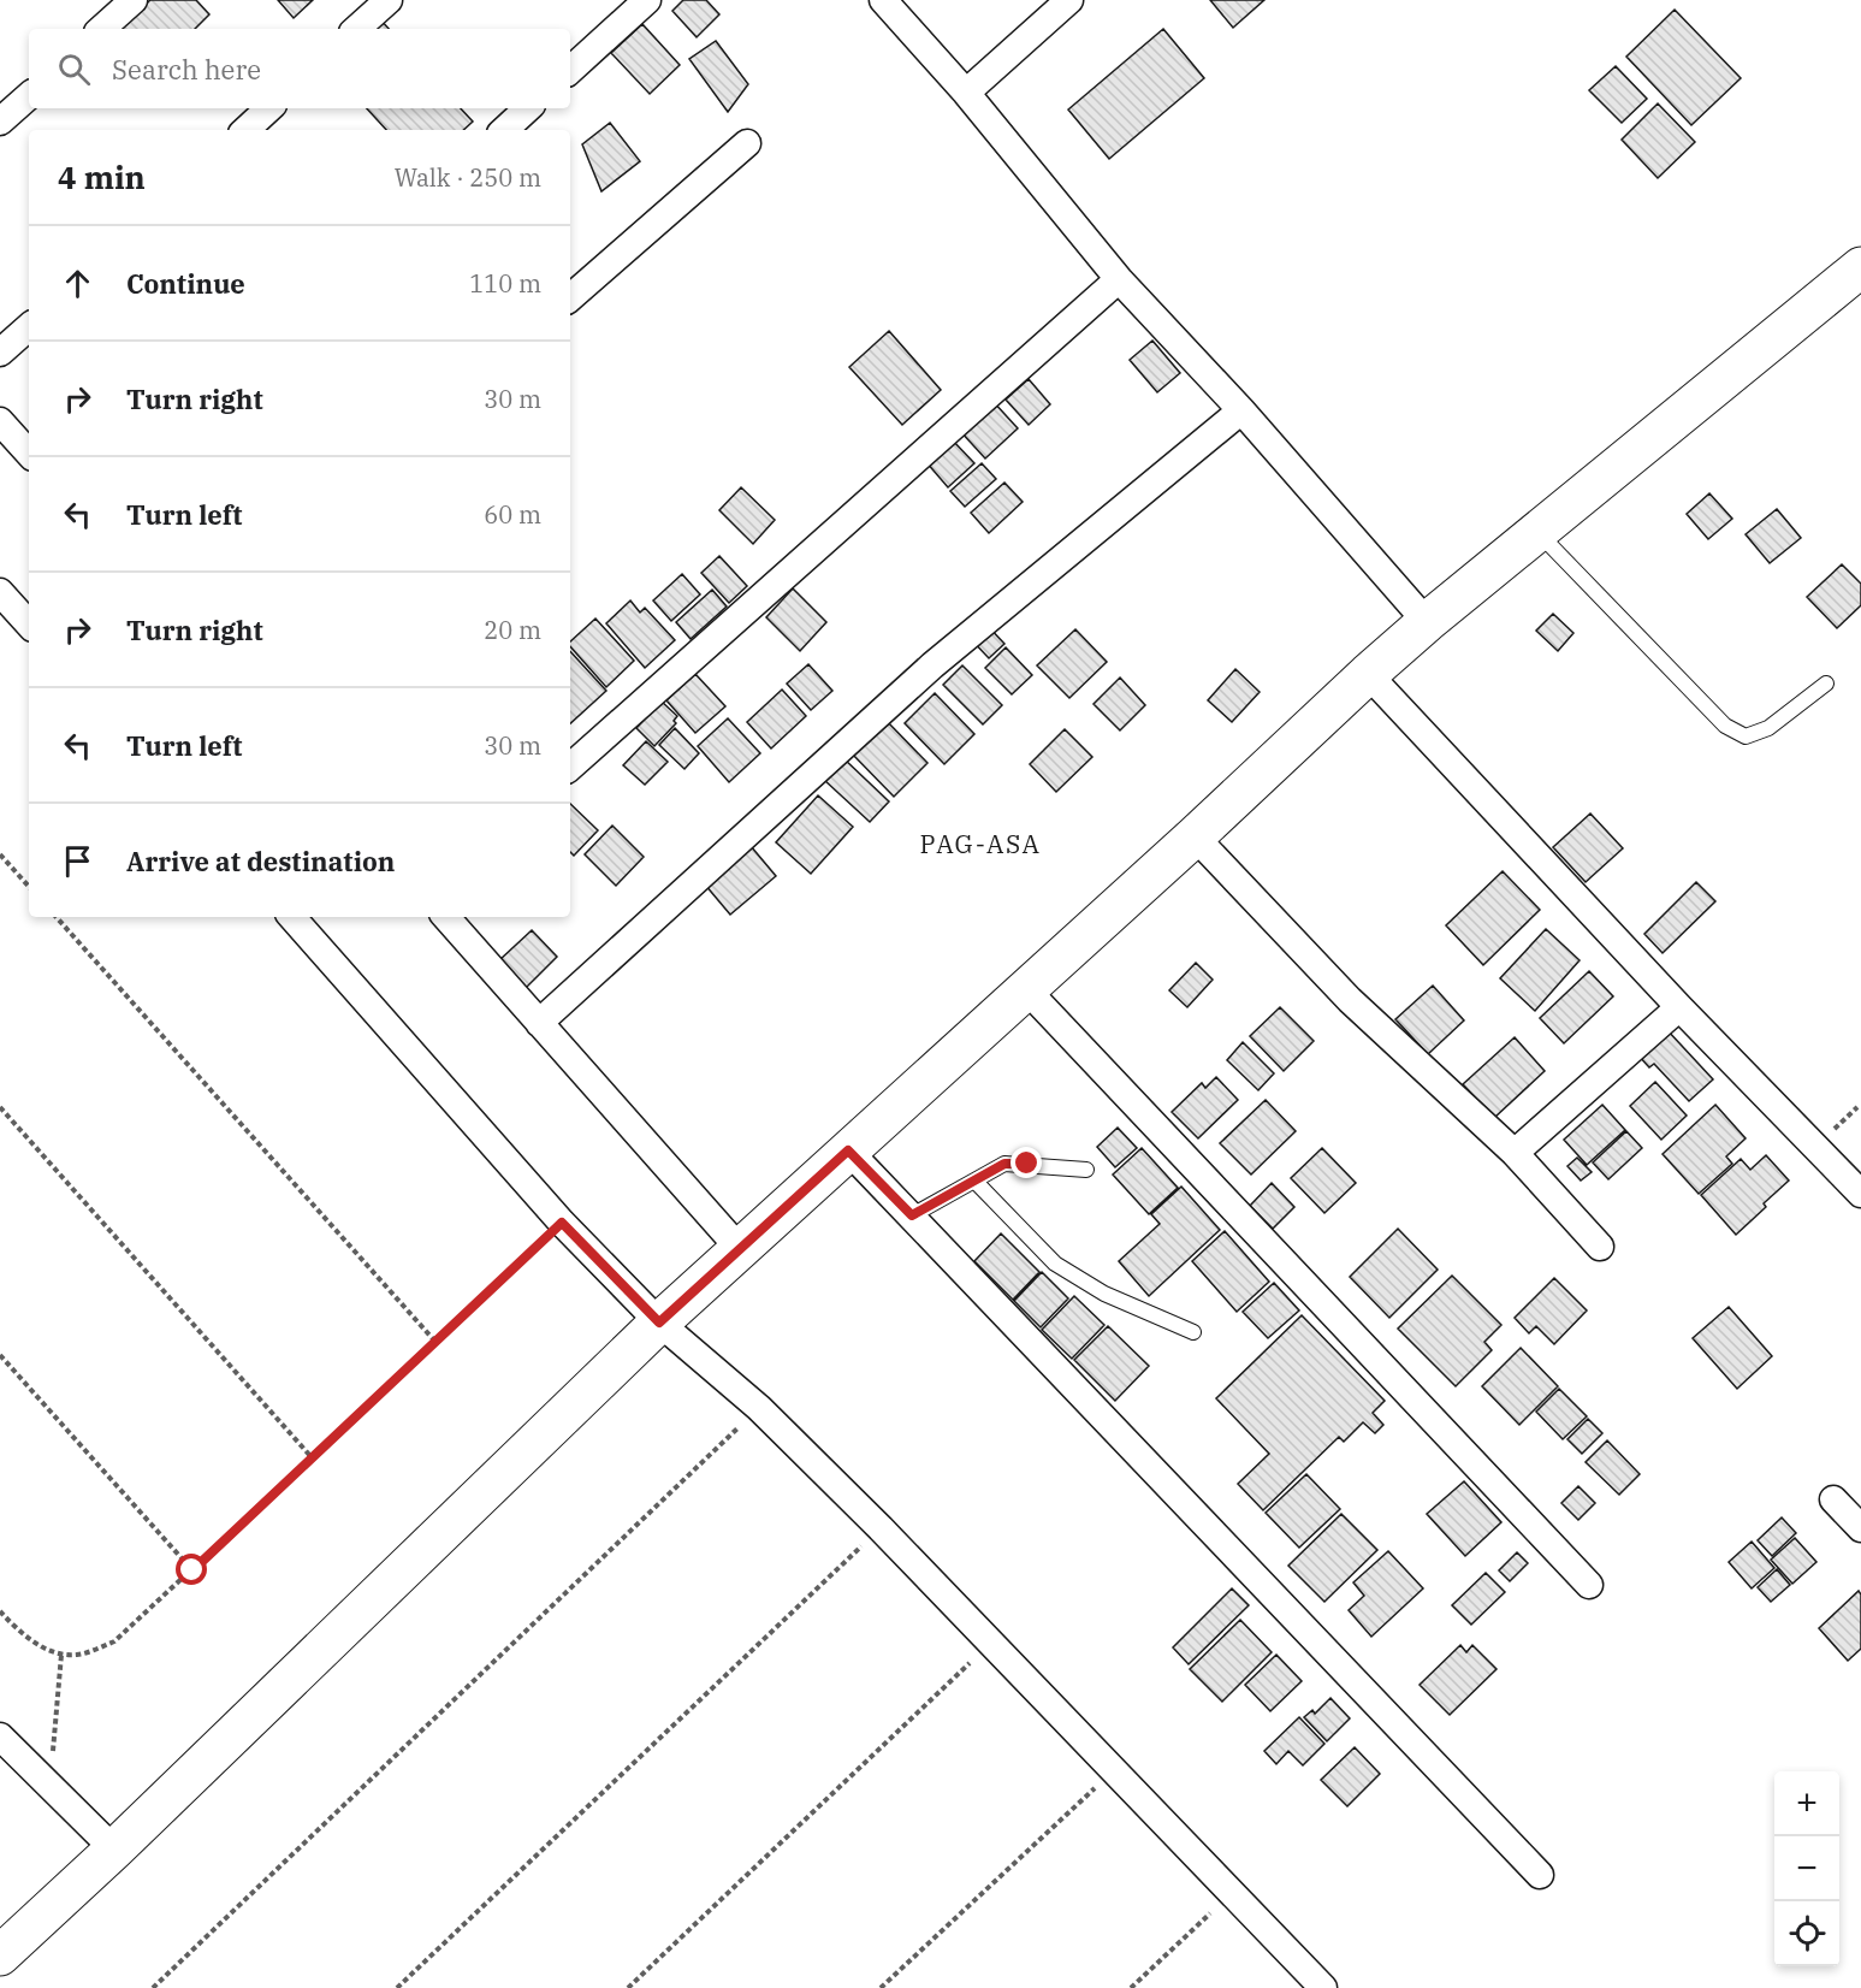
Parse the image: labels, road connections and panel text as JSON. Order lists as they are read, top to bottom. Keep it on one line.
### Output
{"districts":["PAG-ASA"],"page":{"search":"Search here","heading":["4 min","Walk · 250 m"],"list":[["Continue","110 m"],["Turn right","30 m"],["Turn left","60 m"],["Turn right","20 m"],["Turn left","30 m"],"Arrive at destination"],"map_buttons":["+","−"]}}
